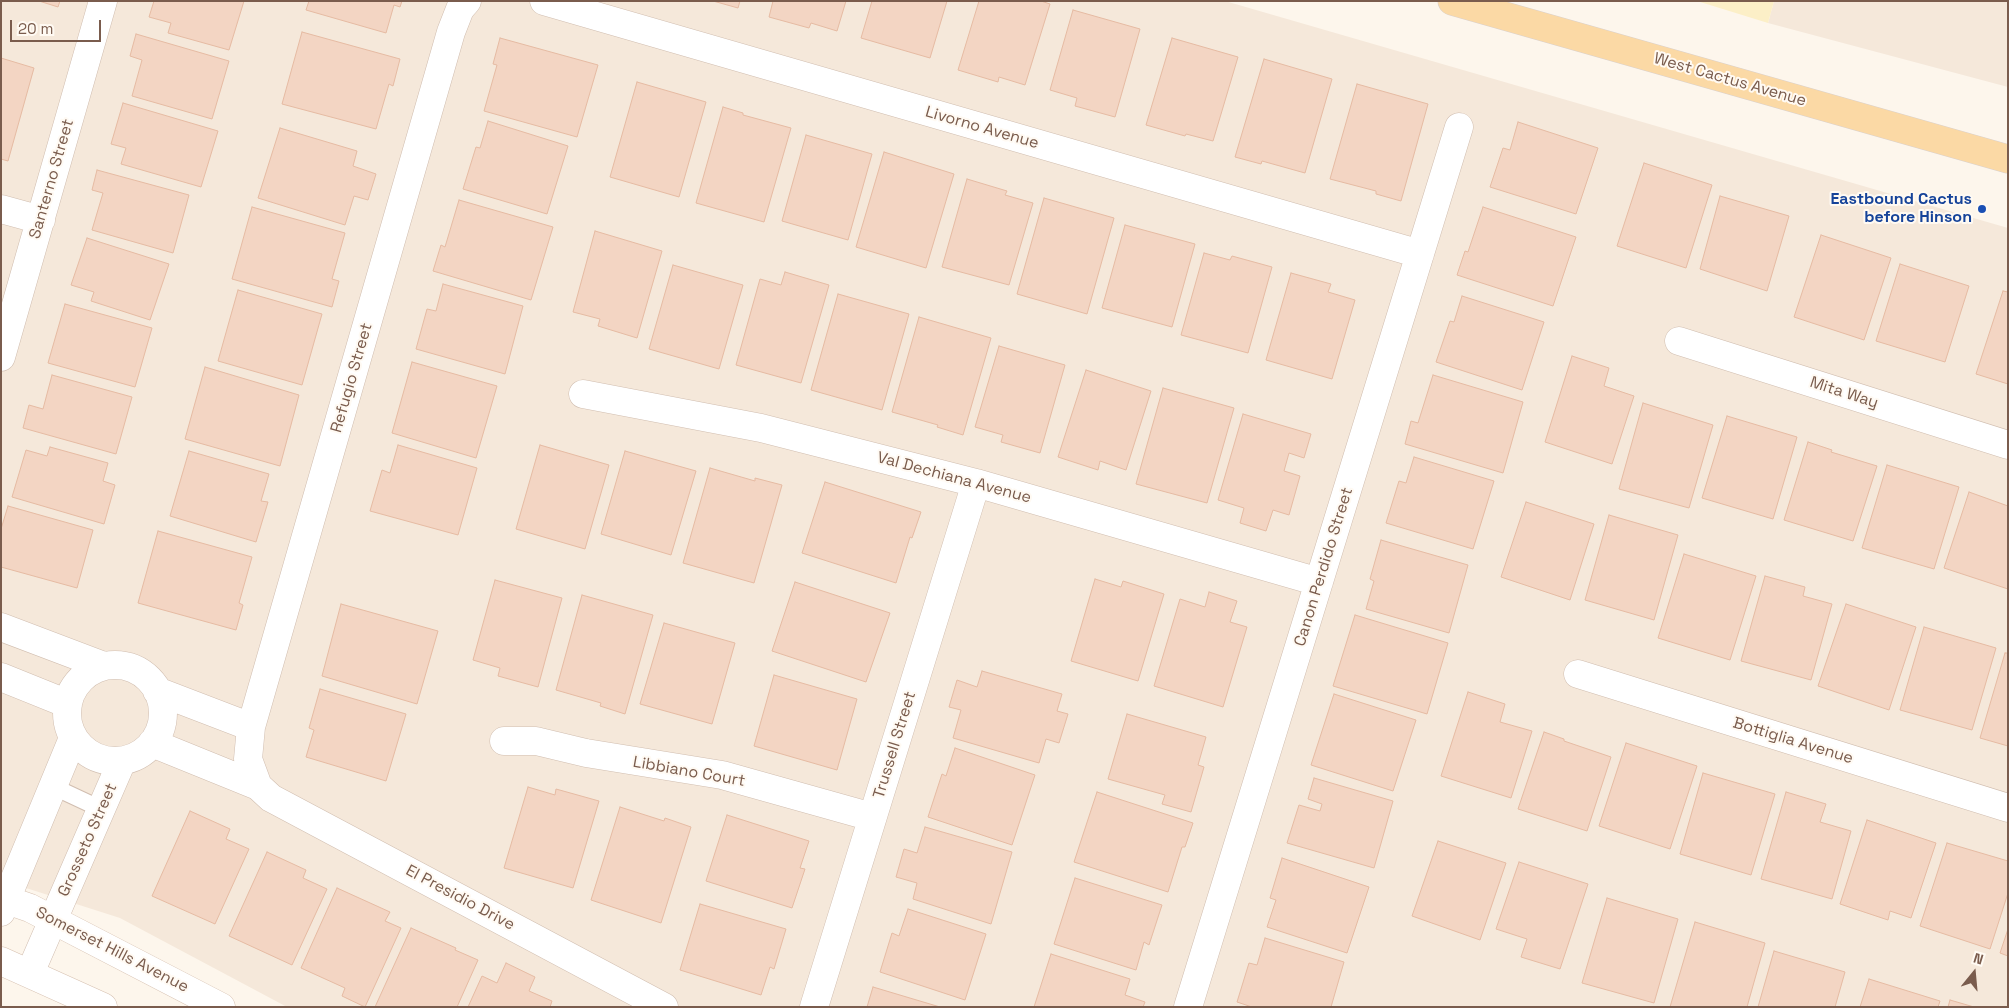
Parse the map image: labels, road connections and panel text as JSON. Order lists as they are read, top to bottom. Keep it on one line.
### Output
{"streets":{"main road":["West Cactus Avenue"],"street":["Livorno Avenue","Santerno Street","Refugio Street","Mita Way","Val Dechiana Avenue","Canon Perdido Street","Bottiglia Avenue","Trussell Street","Libbiano Court","Grosseto Street","El Presidio Drive","Somerset Hills Avenue"]},"crossings":[["Livorno Avenue","Canon Perdido Street"],["Refugio Street","El Presidio Drive"],["Val Dechiana Avenue","Canon Perdido Street"],["Val Dechiana Avenue","Trussell Street"],["Trussell Street","Libbiano Court"],["Grosseto Street","El Presidio Drive"],["Grosseto Street","Somerset Hills Avenue"]],"places":["Eastbound Cactus before Hinson"],"scale_bar":"20 m","north":"top"}
